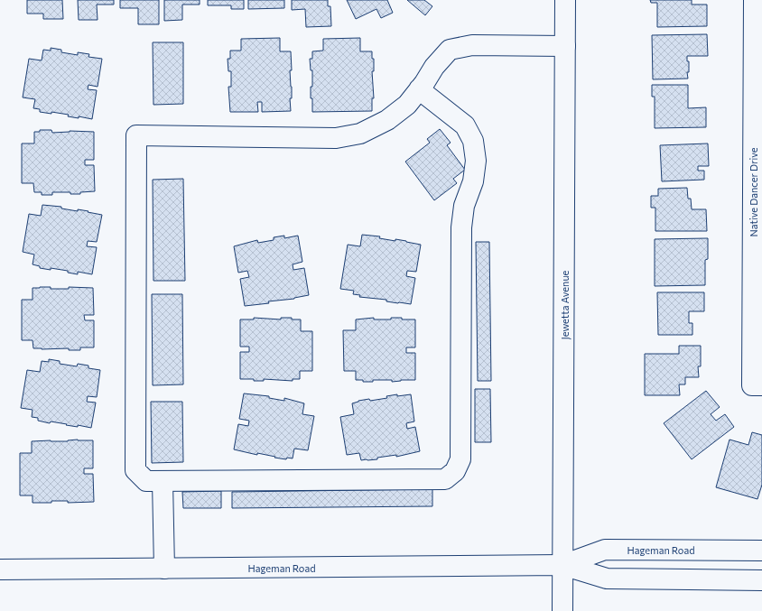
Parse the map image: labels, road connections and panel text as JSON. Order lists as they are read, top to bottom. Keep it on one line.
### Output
{"streets":{"street":["Native Dancer Drive","Jewetta Avenue","Hageman Road"]},"crossings":[["Jewetta Avenue","Hageman Road"]]}
